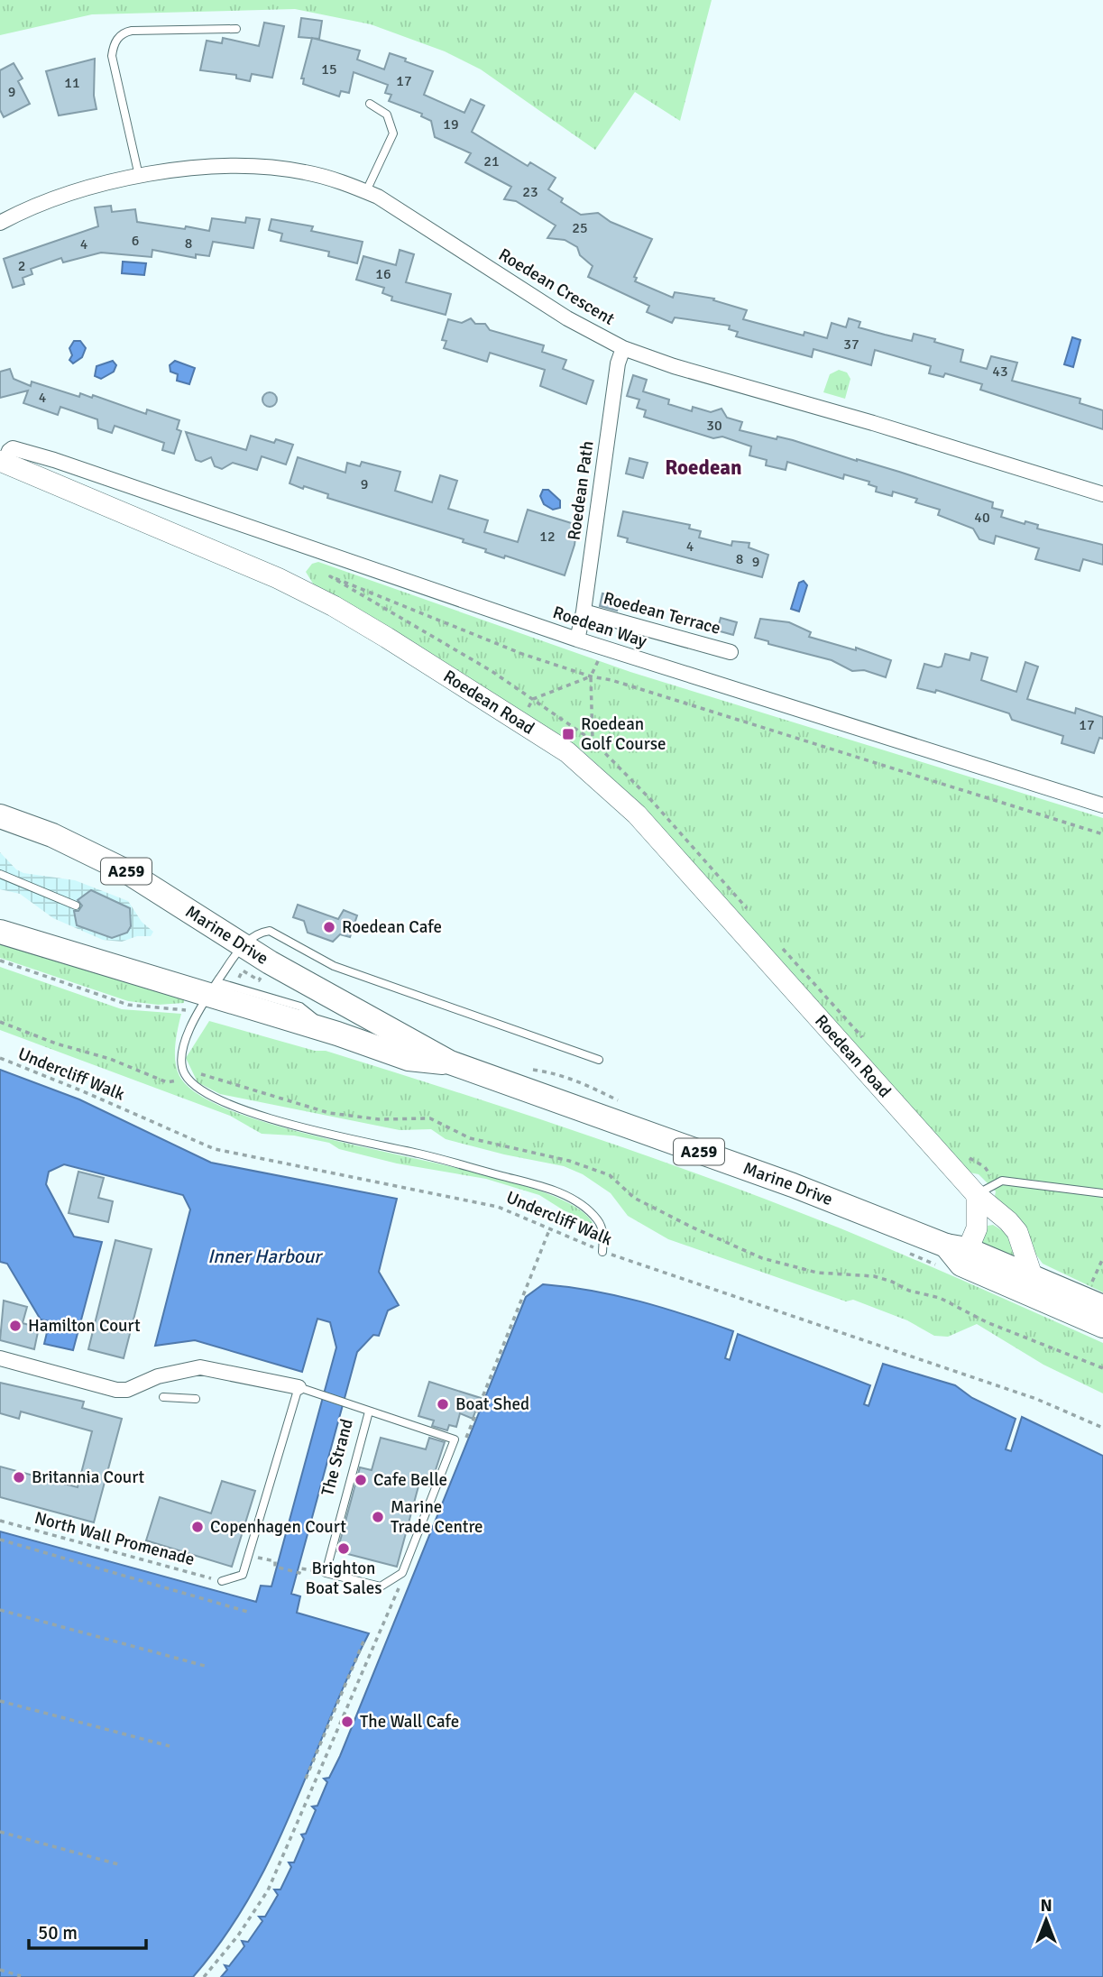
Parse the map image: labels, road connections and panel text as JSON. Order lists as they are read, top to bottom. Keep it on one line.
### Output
{"streets":{"main road":["Roedean Road","A259","Marine Drive"],"street":["Roedean Crescent","Roedean Path","Roedean Terrace","Roedean Way","The Strand"],"path":["Undercliff Walk","North Wall Promenade"]},"crossings":[["Roedean Crescent","Roedean Path"],["Roedean Path","Roedean Terrace"],["Roedean Path","Roedean Way"],["Roedean Way","Roedean Road"],["Roedean Road","Marine Drive"]],"districts":["Roedean"],"water":["Inner Harbour"],"places":{"transit":["Roedean Golf Course"],"other":["Roedean Cafe","Hamilton Court","Boat Shed","Britannia Court","Cafe Belle","Marine Trade Centre","Copenhagen Court","Brighton Boat Sales","The Wall Cafe"]},"house_numbers":["15","17","11","9","19","21","23","25","6","8","4","2","16","37","43","4","30","9","40","12","4","8","9","17"],"scale_bar":"50 m","north":"top"}
